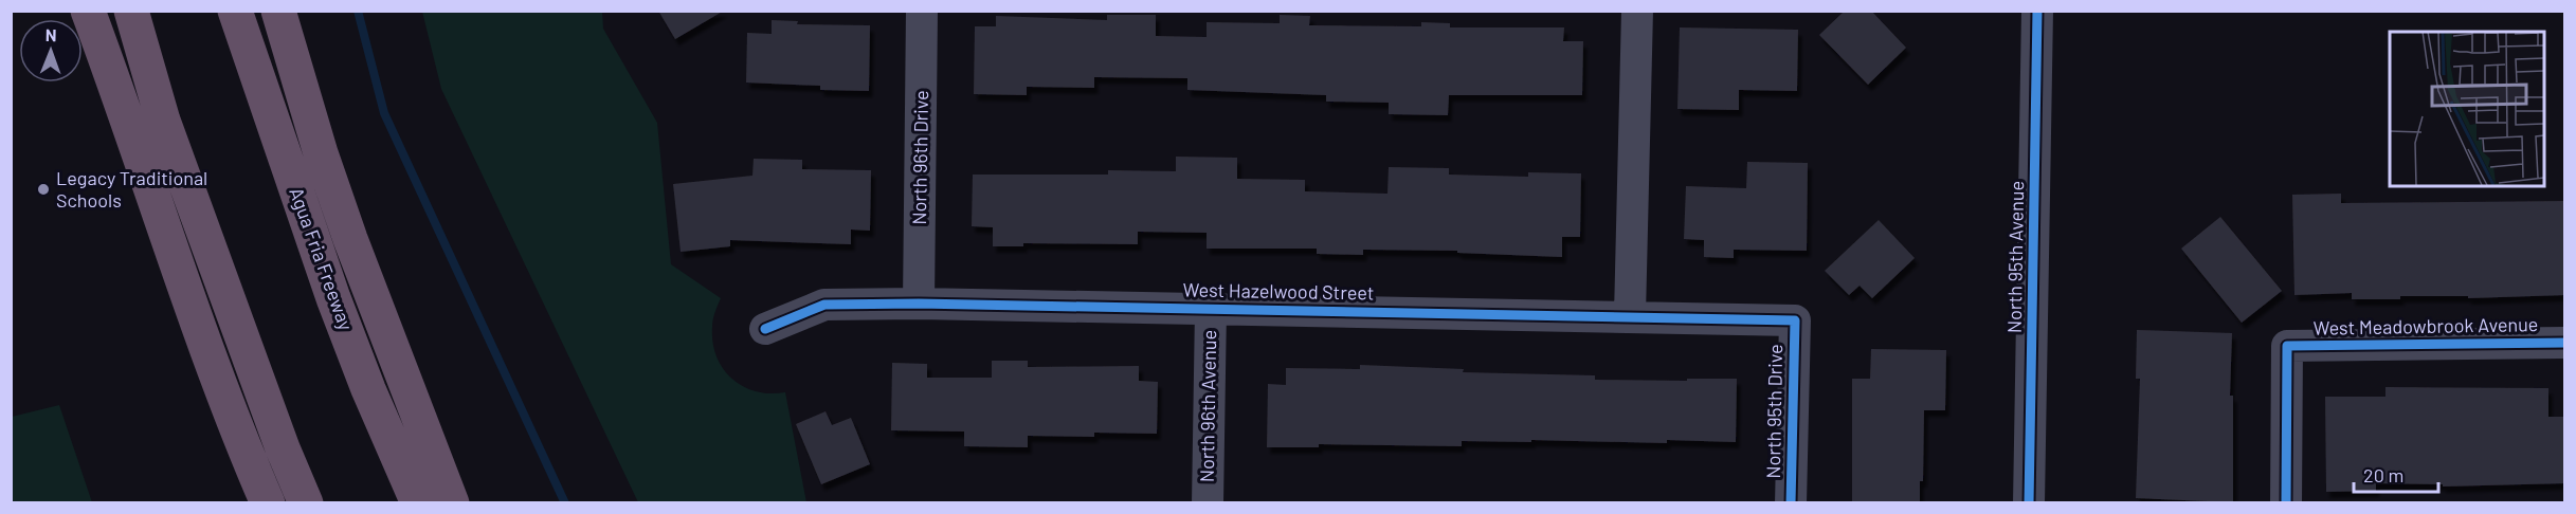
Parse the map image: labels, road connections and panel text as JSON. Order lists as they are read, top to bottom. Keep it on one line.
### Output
{"streets":{"highway":["Agua Fria Freeway"],"street":["North 96th Drive","North 95th Avenue","West Hazelwood Street","West Meadowbrook Avenue","North 96th Avenue","North 95th Drive"]},"crossings":[["North 96th Drive","West Hazelwood Street"],["West Hazelwood Street","North 96th Avenue"],["West Hazelwood Street","North 95th Drive"]],"places":["Legacy Traditional Schools"],"scale_bar":"20 m","north":"top"}
